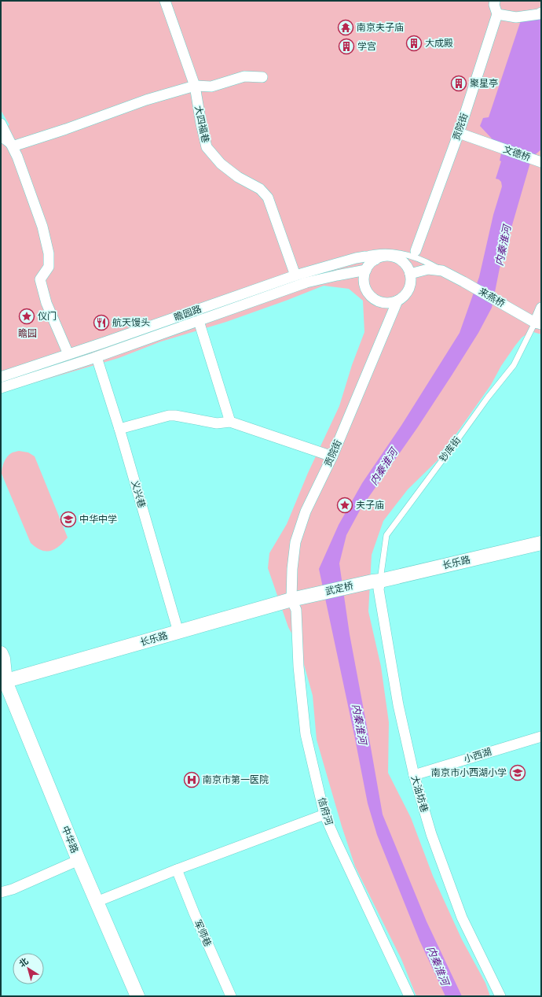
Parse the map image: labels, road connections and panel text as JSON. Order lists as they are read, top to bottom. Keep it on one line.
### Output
{"streets":{"main road":["长乐路","武定桥","中华路"],"street":["大四福巷","贡院街","文德桥","来燕桥","瞻园路","义兴巷","小西湖","大油坊巷","信府河","军师巷"],"lane":["钞库街"]},"crossings":[["大四福巷","瞻园路"],["贡院街","文德桥"],["贡院街","瞻园路"],["贡院街","长乐路"],["贡院街","信府河"],["来燕桥","钞库街"],["瞻园路","义兴巷"],["钞库街","长乐路"],["钞库街","武定桥"],["钞库街","大油坊巷"],["义兴巷","长乐路"],["长乐路","武定桥"],["长乐路","大油坊巷"],["长乐路","信府河"],["长乐路","中华路"],["武定桥","大油坊巷"],["小西湖","大油坊巷"]],"water":["内秦淮河"],"parks":["瞻园"],"places":{"temple":["南京夫子庙"],"building":["大成殿","学宫","聚星亭"],"place":["仪门","夫子庙"],"restaurant":["航天馒头"],"school or university":["中华中学","南京市小西湖小学"],"hospital":["南京市第一医院"]},"north":"top left"}
